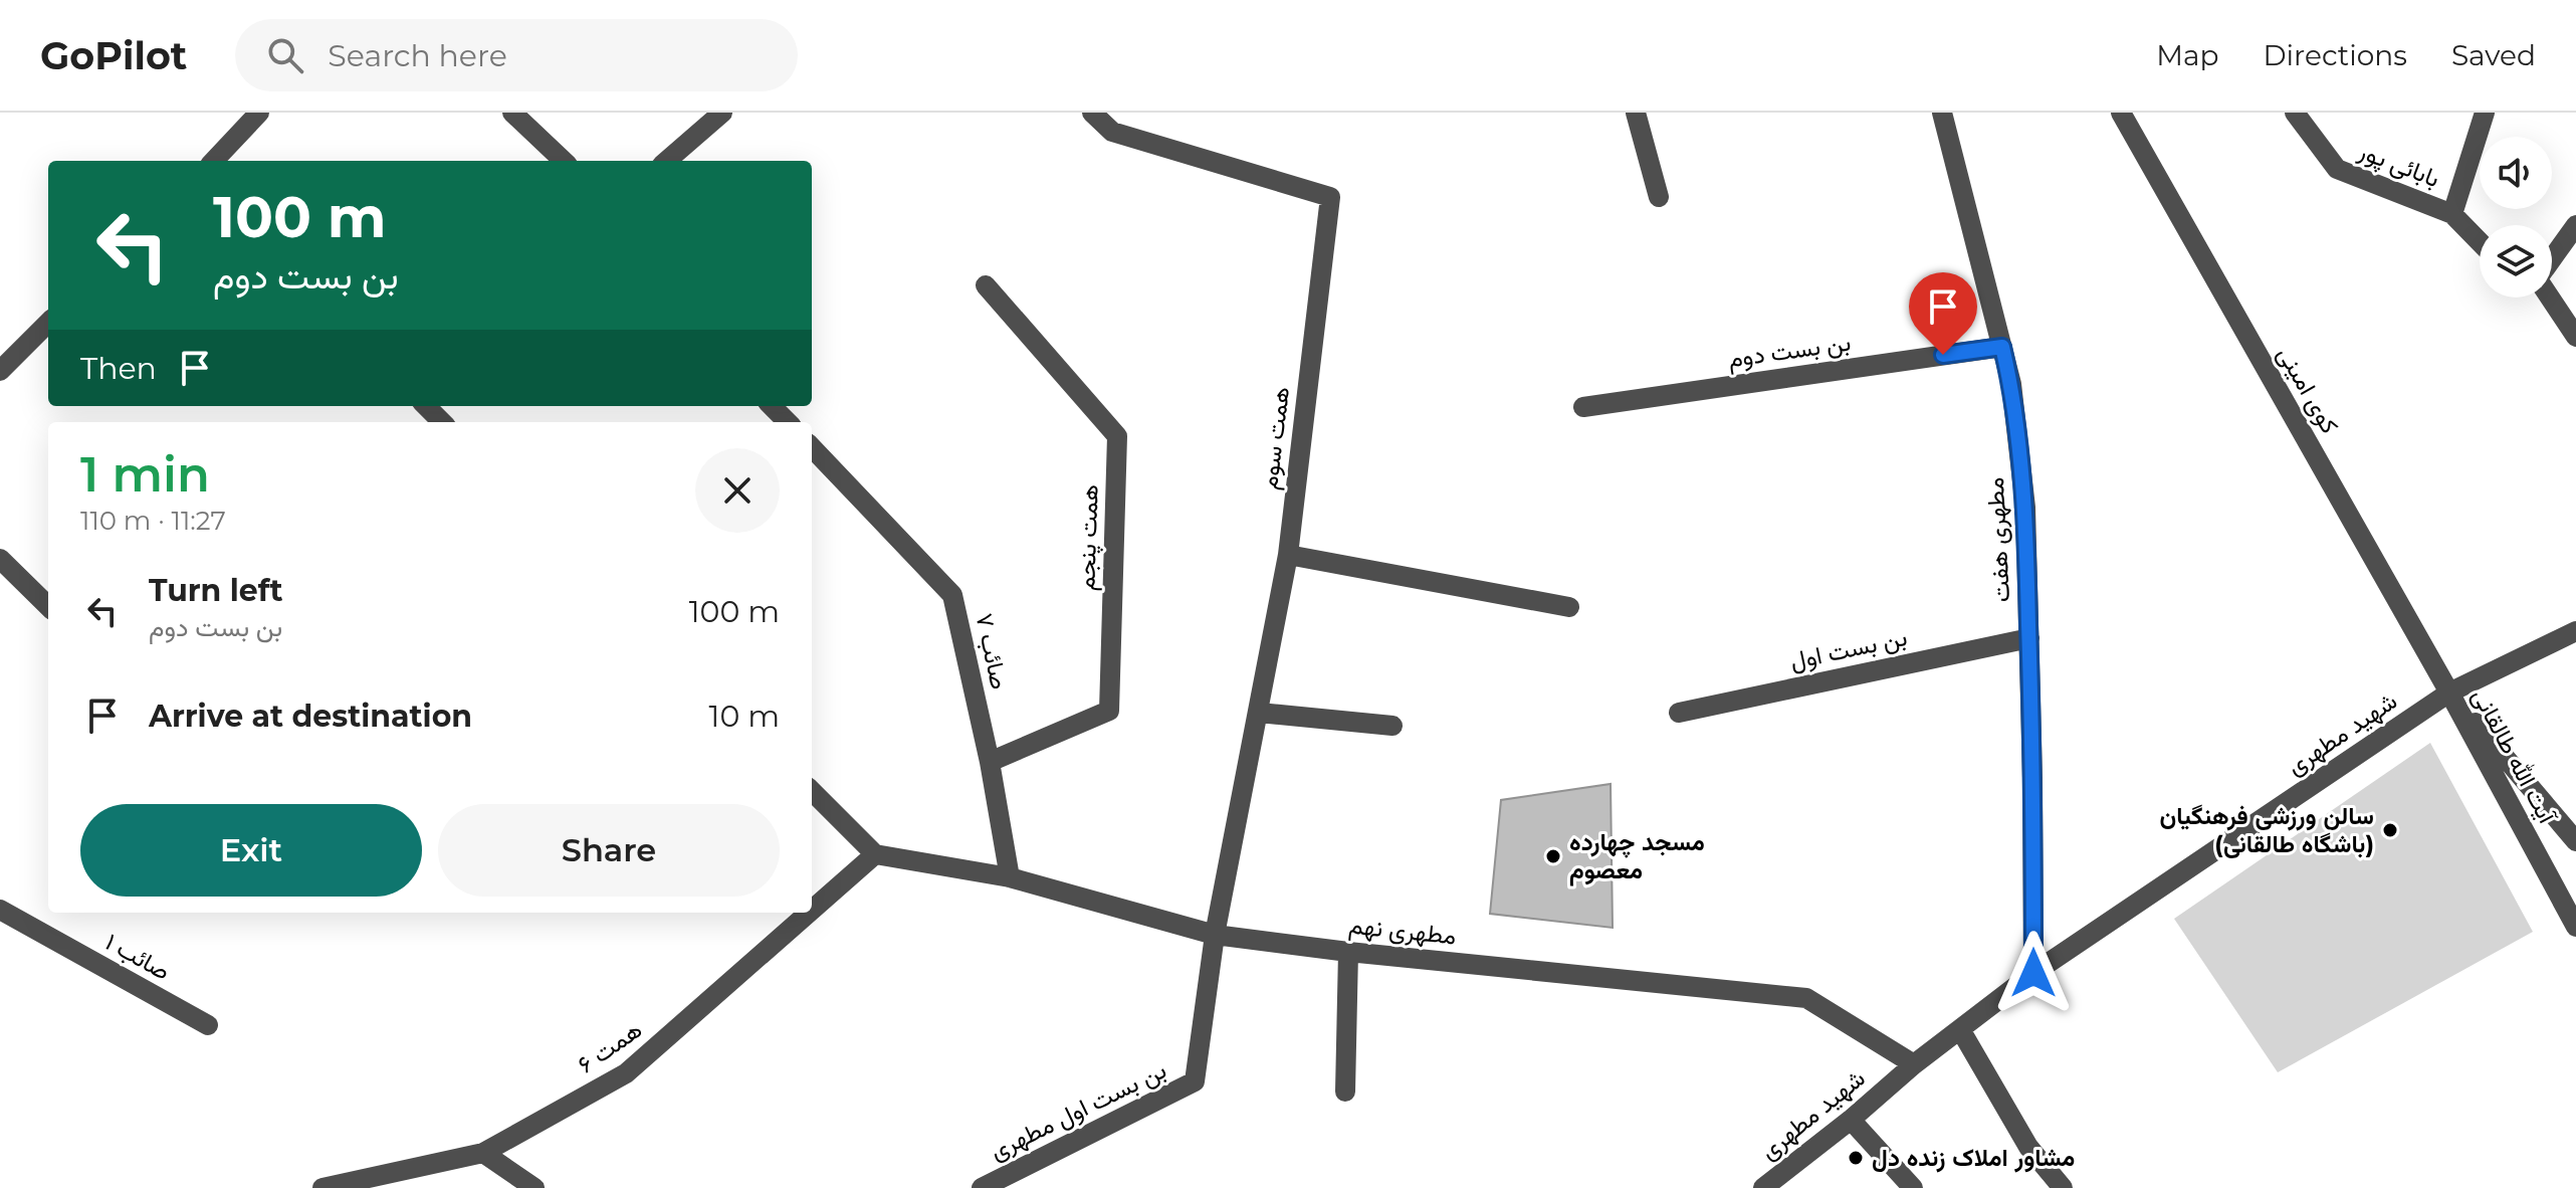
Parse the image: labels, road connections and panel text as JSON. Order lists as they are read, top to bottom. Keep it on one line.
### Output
{"streets":{"street":["بابائی پور","بن بست دوم","کوی امینی","همت سوم","همت پنجم","مطهری هفت","بن بست اول","صائب ۷","شهید مطهری","آیت الله طالقانی","مطهری نهم","صائب ۱","همت ۶","بن بست اول مطهری"]},"crossings":[["بن بست دوم","مطهری هفت"],["کوی امینی","شهید مطهری"],["کوی امینی","آیت الله طالقانی"],["همت سوم","مطهری نهم"],["همت سوم","بن بست اول مطهری"],["همت پنجم","صائب ۷"],["مطهری هفت","بن بست اول"],["مطهری هفت","شهید مطهری"],["صائب ۷","مطهری نهم"],["شهید مطهری","آیت الله طالقانی"],["شهید مطهری","مطهری نهم"],["مطهری نهم","همت ۶"],["مطهری نهم","بن بست اول مطهری"]],"places":["سالن ورزشی فرهنگیان (باشگاه طالقانی)","مسجد چهارده معصوم","مشاور املاک زنده دل"],"page":{"header":"GoPilot","search":"Search here","nav":["Map","Directions","Saved"],"turn":["100 m","بن بست دوم"],"then":"Then","heading":["1 min","110 m · 11:27"],"list":[{"name":"Turn left","note":"بن بست دوم","value":"100 m"},{"name":"Arrive at destination","value":"10 m"}],"buttons":["Exit","Share"]}}
